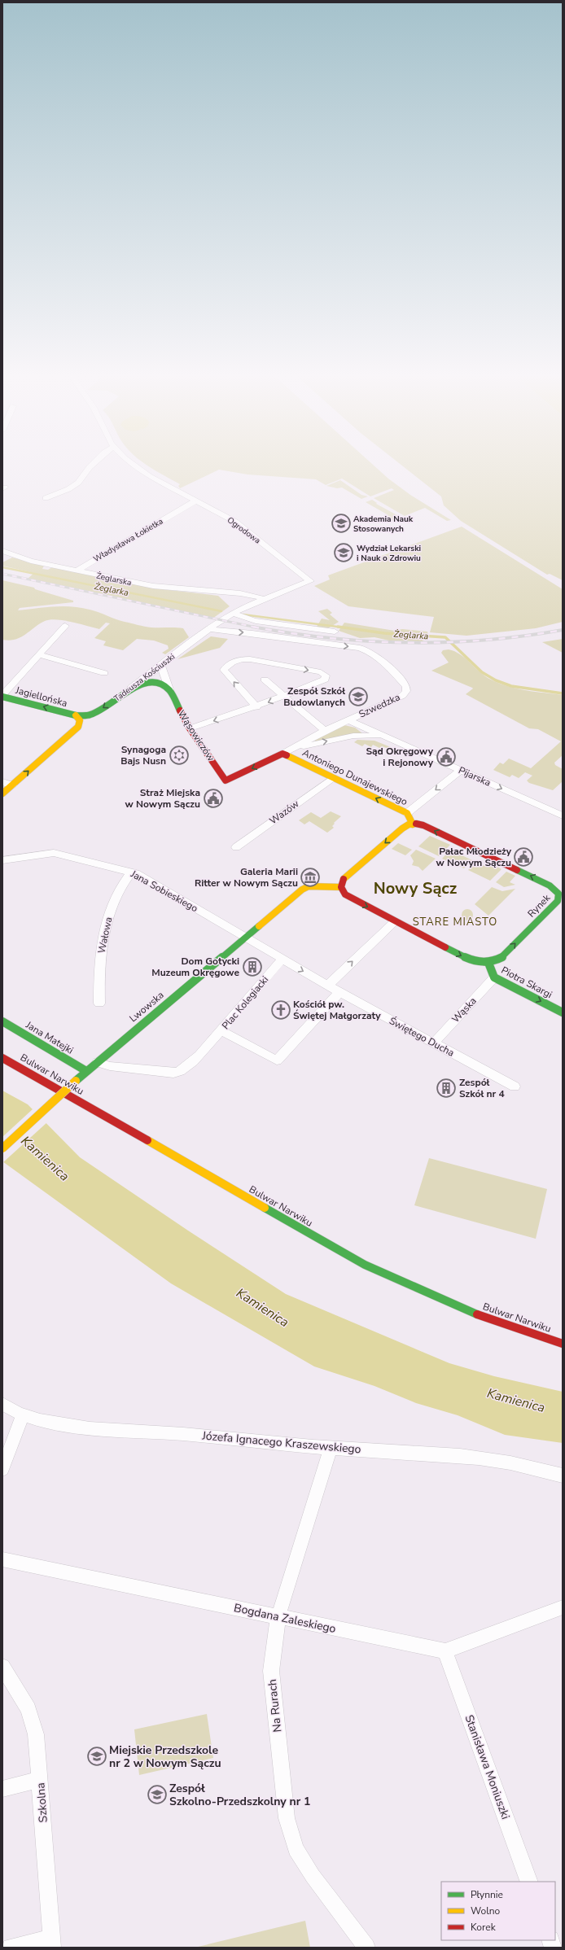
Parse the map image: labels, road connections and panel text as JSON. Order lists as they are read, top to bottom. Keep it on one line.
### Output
{"streets":{"street":["Ogrodowa","Władysława Łokietka","Żeglarska","Tadeusza Kościuszki","Jagiellońska","Szwedzka","Wąsowiczów","Pijarska","Antoniego Dunajewskiego","Wazów","Jana Sobieskiego","Rynek","Wałowa","Piotra Skargi","Plac Kolegiacki","Lwowska","Wąska","Świętego Ducha","Jana Matejki","Bulwar Narwiku","Józefa Ignacego Kraszewskiego","Bogdana Zaleskiego","Na Rurach","Stanisława Moniuszki","Szkolna"]},"crossings":[["Ogrodowa","Władysława Łokietka"],["Ogrodowa","Tadeusza Kościuszki"],["Władysława Łokietka","Żeglarska"],["Żeglarska","Tadeusza Kościuszki"],["Tadeusza Kościuszki","Jagiellońska"],["Tadeusza Kościuszki","Szwedzka"],["Tadeusza Kościuszki","Wąsowiczów"],["Szwedzka","Wąsowiczów"],["Szwedzka","Pijarska"],["Szwedzka","Antoniego Dunajewskiego"],["Antoniego Dunajewskiego","Wazów"],["Antoniego Dunajewskiego","Rynek"],["Jana Sobieskiego","Wałowa"],["Jana Sobieskiego","Lwowska"],["Jana Sobieskiego","Świętego Ducha"],["Rynek","Piotra Skargi"],["Piotra Skargi","Wąska"],["Plac Kolegiacki","Świętego Ducha"],["Lwowska","Świętego Ducha"],["Lwowska","Jana Matejki"],["Wąska","Świętego Ducha"],["Józefa Ignacego Kraszewskiego","Na Rurach"],["Bogdana Zaleskiego","Na Rurach"],["Bogdana Zaleskiego","Stanisława Moniuszki"]],"one_way":["Pijarska","Antoniego Dunajewskiego","Piotra Skargi"],"districts":["Nowy Sącz","STARE MIASTO"],"water":["Żeglarka","Kamienica"],"places":{"school or university":["Akademia Nauk Stosowanych","Wydział Lekarski i Nauk o Zdrowiu","Zespół Szkół Budowlanych","Miejskie Przedszkole nr 2 w Nowym Sączu","Zespół Szkolno-Przedszkolny nr 1"],"synagogue":["Synagoga Bajs Nusn"],"public building":["Sąd Okręgowy i Rejonowy","Straż Miejska w Nowym Sączu","Pałac Młodzieży w Nowym Sączu"],"museum":["Galeria Marii Ritter w Nowym Sączu"],"building":["Dom Gotycki Muzeum Okręgowe","Zespół Szkół nr 4"],"church":["Kościół pw. Świętej Małgorzaty"]},"legend":["Płynnie","Wolno","Korek"]}
